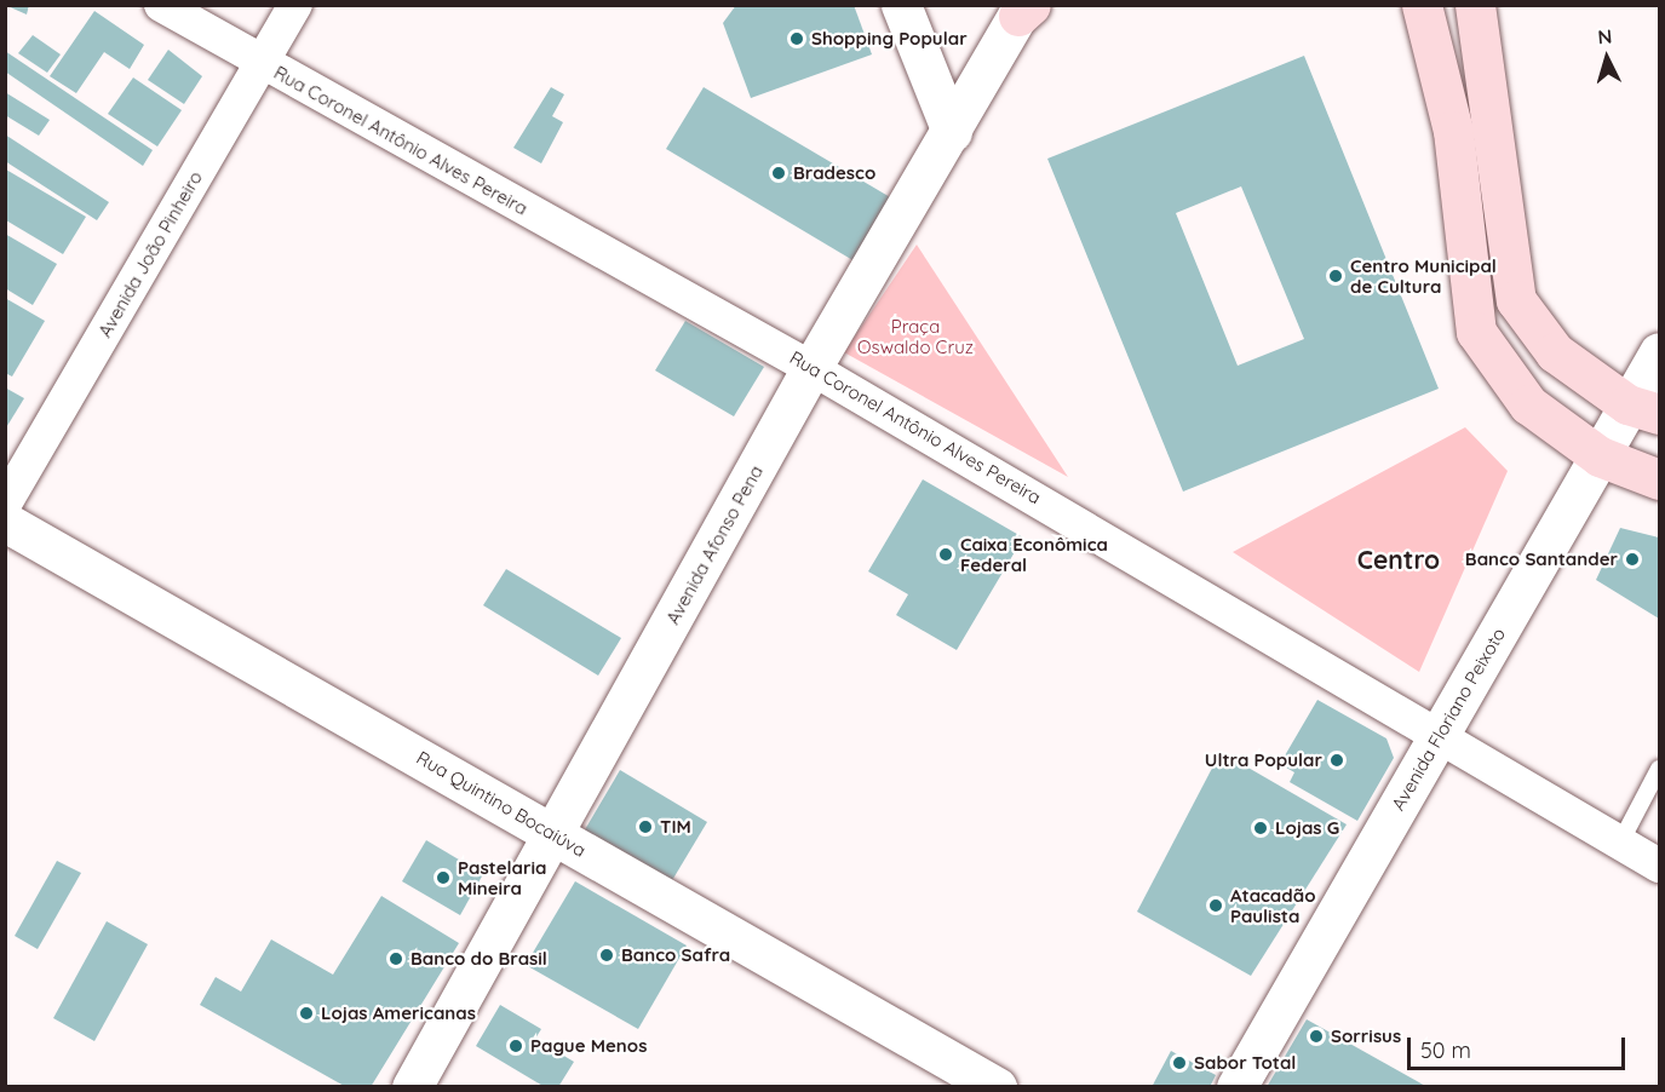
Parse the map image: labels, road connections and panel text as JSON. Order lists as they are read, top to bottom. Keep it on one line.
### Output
{"streets":{"street":["Rua Coronel Antônio Alves Pereira","Avenida João Pinheiro","Avenida Afonso Pena","Avenida Floriano Peixoto","Rua Quintino Bocaiúva"]},"crossings":[["Rua Coronel Antônio Alves Pereira","Avenida João Pinheiro"],["Rua Coronel Antônio Alves Pereira","Avenida Afonso Pena"],["Rua Coronel Antônio Alves Pereira","Avenida Floriano Peixoto"],["Avenida Afonso Pena","Rua Quintino Bocaiúva"]],"districts":["Centro"],"parks":["Praça Oswaldo Cruz"],"places":["Shopping Popular","Bradesco","Centro Municipal de Cultura","Caixa Econômica Federal","Banco Santander","Ultra Popular","TIM","Lojas G","Pastelaria Mineira","Atacadão Paulista","Banco Safra","Banco do Brasil","Lojas Americanas","Sorrisus","Pague Menos","Sabor Total"],"scale_bar":"50 m","north":"top"}
